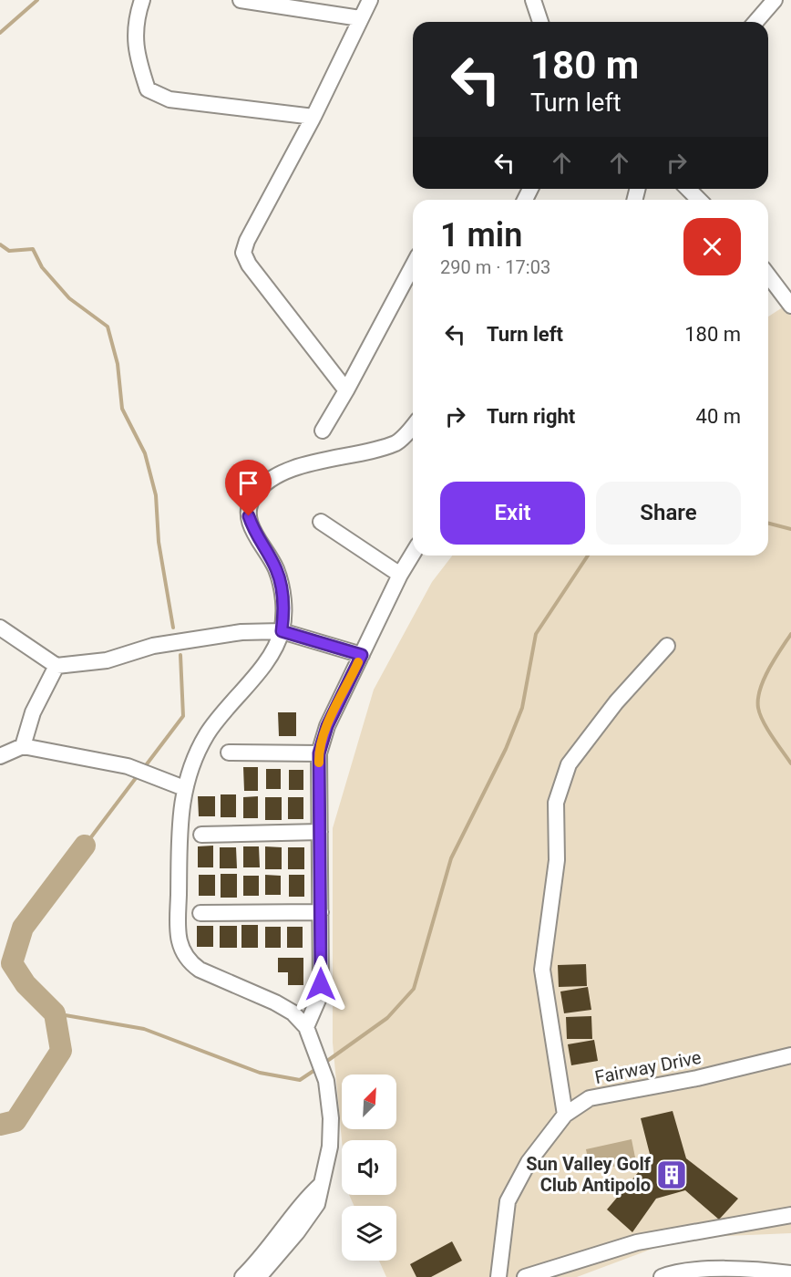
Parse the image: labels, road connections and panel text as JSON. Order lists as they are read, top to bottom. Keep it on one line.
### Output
{"streets":{"street":["Fairway Drive"]},"places":{"building":["Sun Valley Golf Club Antipolo"]},"north":"top right","page":{"turn":["180 m","Turn left"],"heading":["1 min","290 m · 17:03"],"list":[{"name":"Turn left","value":"180 m"},{"name":"Turn right","value":"40 m"}],"buttons":["Exit","Share"]}}
